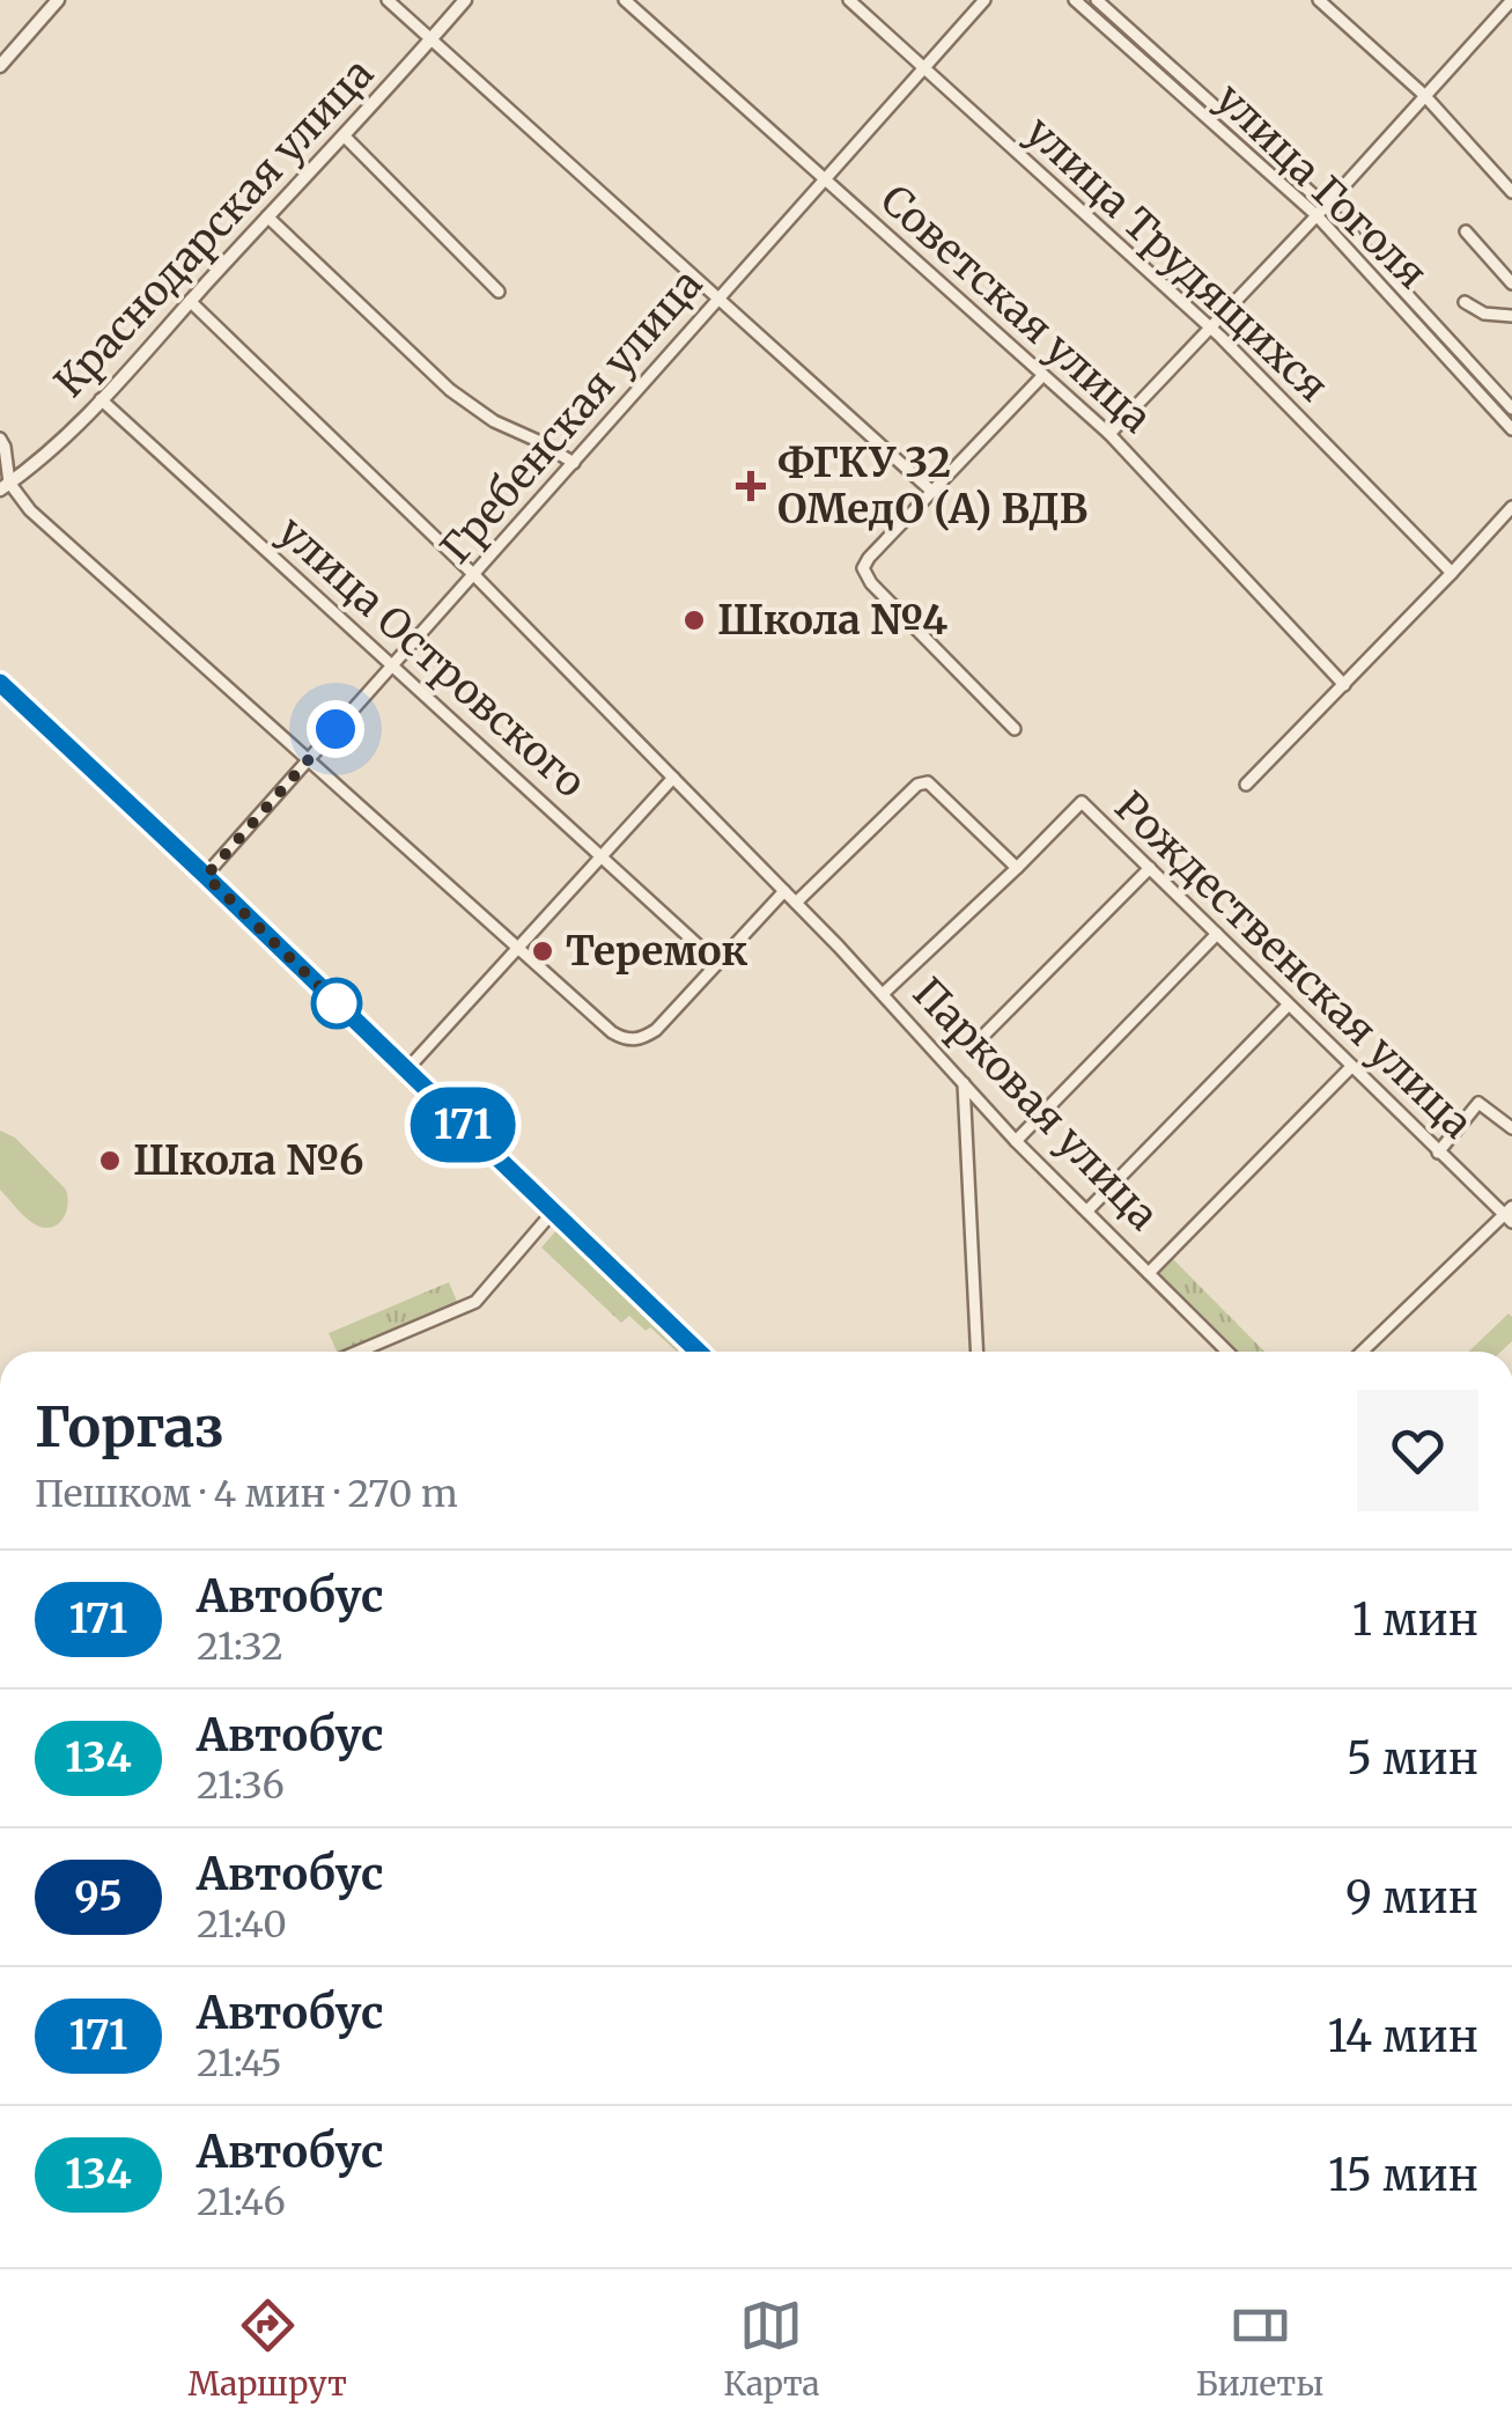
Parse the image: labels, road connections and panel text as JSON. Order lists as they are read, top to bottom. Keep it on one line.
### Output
{"streets":{"street":["улица Гоголя","Краснодарская улица","улица Трудящихся","Советская улица","Гребенская улица","улица Островского","Рождественская улица","Парковая улица"]},"crossings":[["Краснодарская улица","улица Островского"],["Краснодарская улица","Парковая улица"],["улица Трудящихся","Гребенская улица"],["Советская улица","Гребенская улица"],["Гребенская улица","улица Островского"],["Гребенская улица","Парковая улица"]],"places":{"health":["ФГКУ 32 ОМедО (А) ВДВ"],"other":["Школа №4","Теремок","Школа №6"]},"lines":["bus line 171"],"page":{"on_map":"171","heading":["Горгаз","Пешком · 4 мин · 270 m"],"list":[{"mark":"171","name":"Автобус","note":"21:32","value":"1 мин"},{"mark":"134","name":"Автобус","note":"21:36","value":"5 мин"},{"mark":"95","name":"Автобус","note":"21:40","value":"9 мин"},{"mark":"171","name":"Автобус","note":"21:45","value":"14 мин"},{"mark":"134","name":"Автобус","note":"21:46","value":"15 мин"}],"tabs":["Маршрут","Карта","Билеты"]}}
